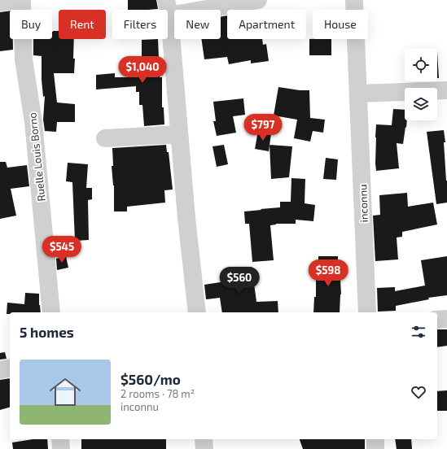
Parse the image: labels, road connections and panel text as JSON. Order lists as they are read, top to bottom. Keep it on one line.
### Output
{"streets":{"street":["Ruelle Louis Borno","inconnu"]},"page":{"chip":["Buy","Rent","Filters","New","Apartment","House"],"price":["$1,040","$797","$545","$598","$560"],"heading":"5 homes","list":[{"name":"$560/mo","note":"2 rooms · 78 m² · inconnu"}]}}
